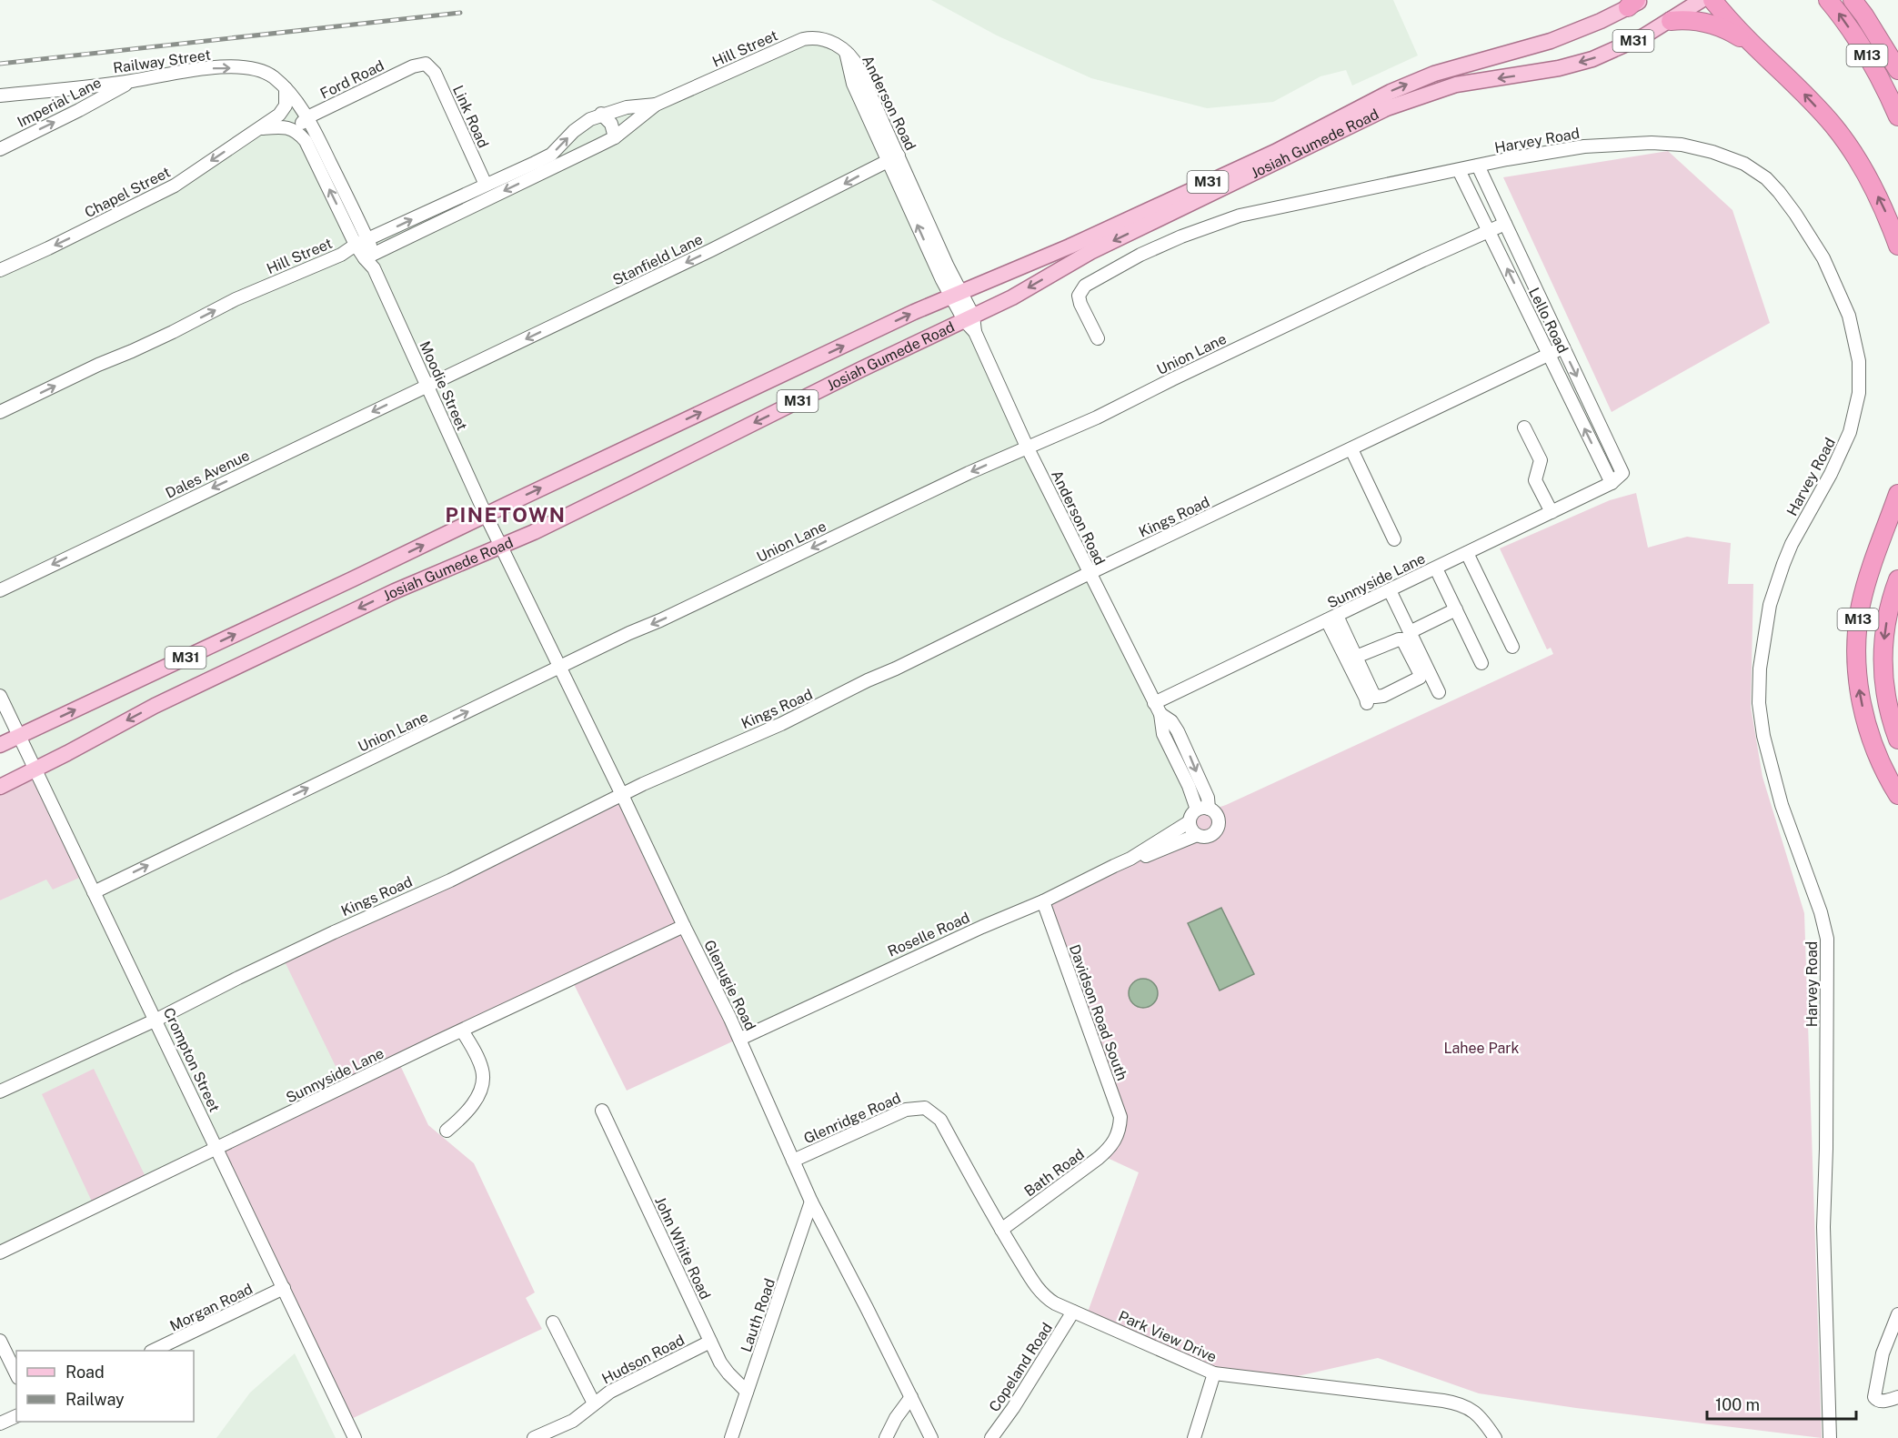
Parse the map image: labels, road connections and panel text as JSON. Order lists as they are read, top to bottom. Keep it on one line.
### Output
{"streets":{"highway":["M13"],"main road":["M31","Josiah Gumede Road"],"street":["Hill Street","Railway Street","Ford Road","Imperial Lane","Anderson Road","Link Road","Harvey Road","Chapel Street","Stanfield Lane","Lello Road","Union Lane","Moodie Street","Dales Avenue","Kings Road","Sunnyside Lane","Roselle Road","Glenugie Road","Davidson Road South","Crompton Street","Glenridge Road","Bath Road","John White Road","Morgan Road","Lauth Road","Park View Drive","Hudson Road","Copeland Road"]},"crossings":[["Hill Street","Anderson Road"],["Hill Street","Link Road"],["Hill Street","Moodie Street"],["Railway Street","Ford Road"],["Railway Street","Imperial Lane"],["Railway Street","Chapel Street"],["Railway Street","Moodie Street"],["Ford Road","Link Road"],["Ford Road","Moodie Street"],["Anderson Road","Josiah Gumede Road"],["Anderson Road","Stanfield Lane"],["Anderson Road","Union Lane"],["Anderson Road","Kings Road"],["Anderson Road","Sunnyside Lane"],["Anderson Road","Roselle Road"],["Harvey Road","Lello Road"],["Josiah Gumede Road","Moodie Street"],["Josiah Gumede Road","Glenugie Road"],["Josiah Gumede Road","Crompton Street"],["Stanfield Lane","Moodie Street"],["Stanfield Lane","Dales Avenue"],["Lello Road","Union Lane"],["Lello Road","Kings Road"],["Lello Road","Sunnyside Lane"],["Union Lane","Glenugie Road"],["Union Lane","Crompton Street"],["Moodie Street","Dales Avenue"],["Moodie Street","Glenugie Road"],["Kings Road","Glenugie Road"],["Kings Road","Crompton Street"],["Sunnyside Lane","Glenugie Road"],["Sunnyside Lane","Crompton Street"],["Roselle Road","Glenugie Road"],["Roselle Road","Davidson Road South"],["Glenugie Road","Glenridge Road"],["Glenugie Road","Lauth Road"],["Davidson Road South","Bath Road"],["Crompton Street","Morgan Road"],["Glenridge Road","Park View Drive"],["Bath Road","Park View Drive"],["John White Road","Lauth Road"],["John White Road","Hudson Road"],["Park View Drive","Copeland Road"]],"one_way":["Railway Street","Imperial Lane","Chapel Street","Stanfield Lane","Dales Avenue"],"districts":["PINETOWN"],"parks":["Lahee Park"],"legend":["Road","Railway"],"scale_bar":"100 m"}
